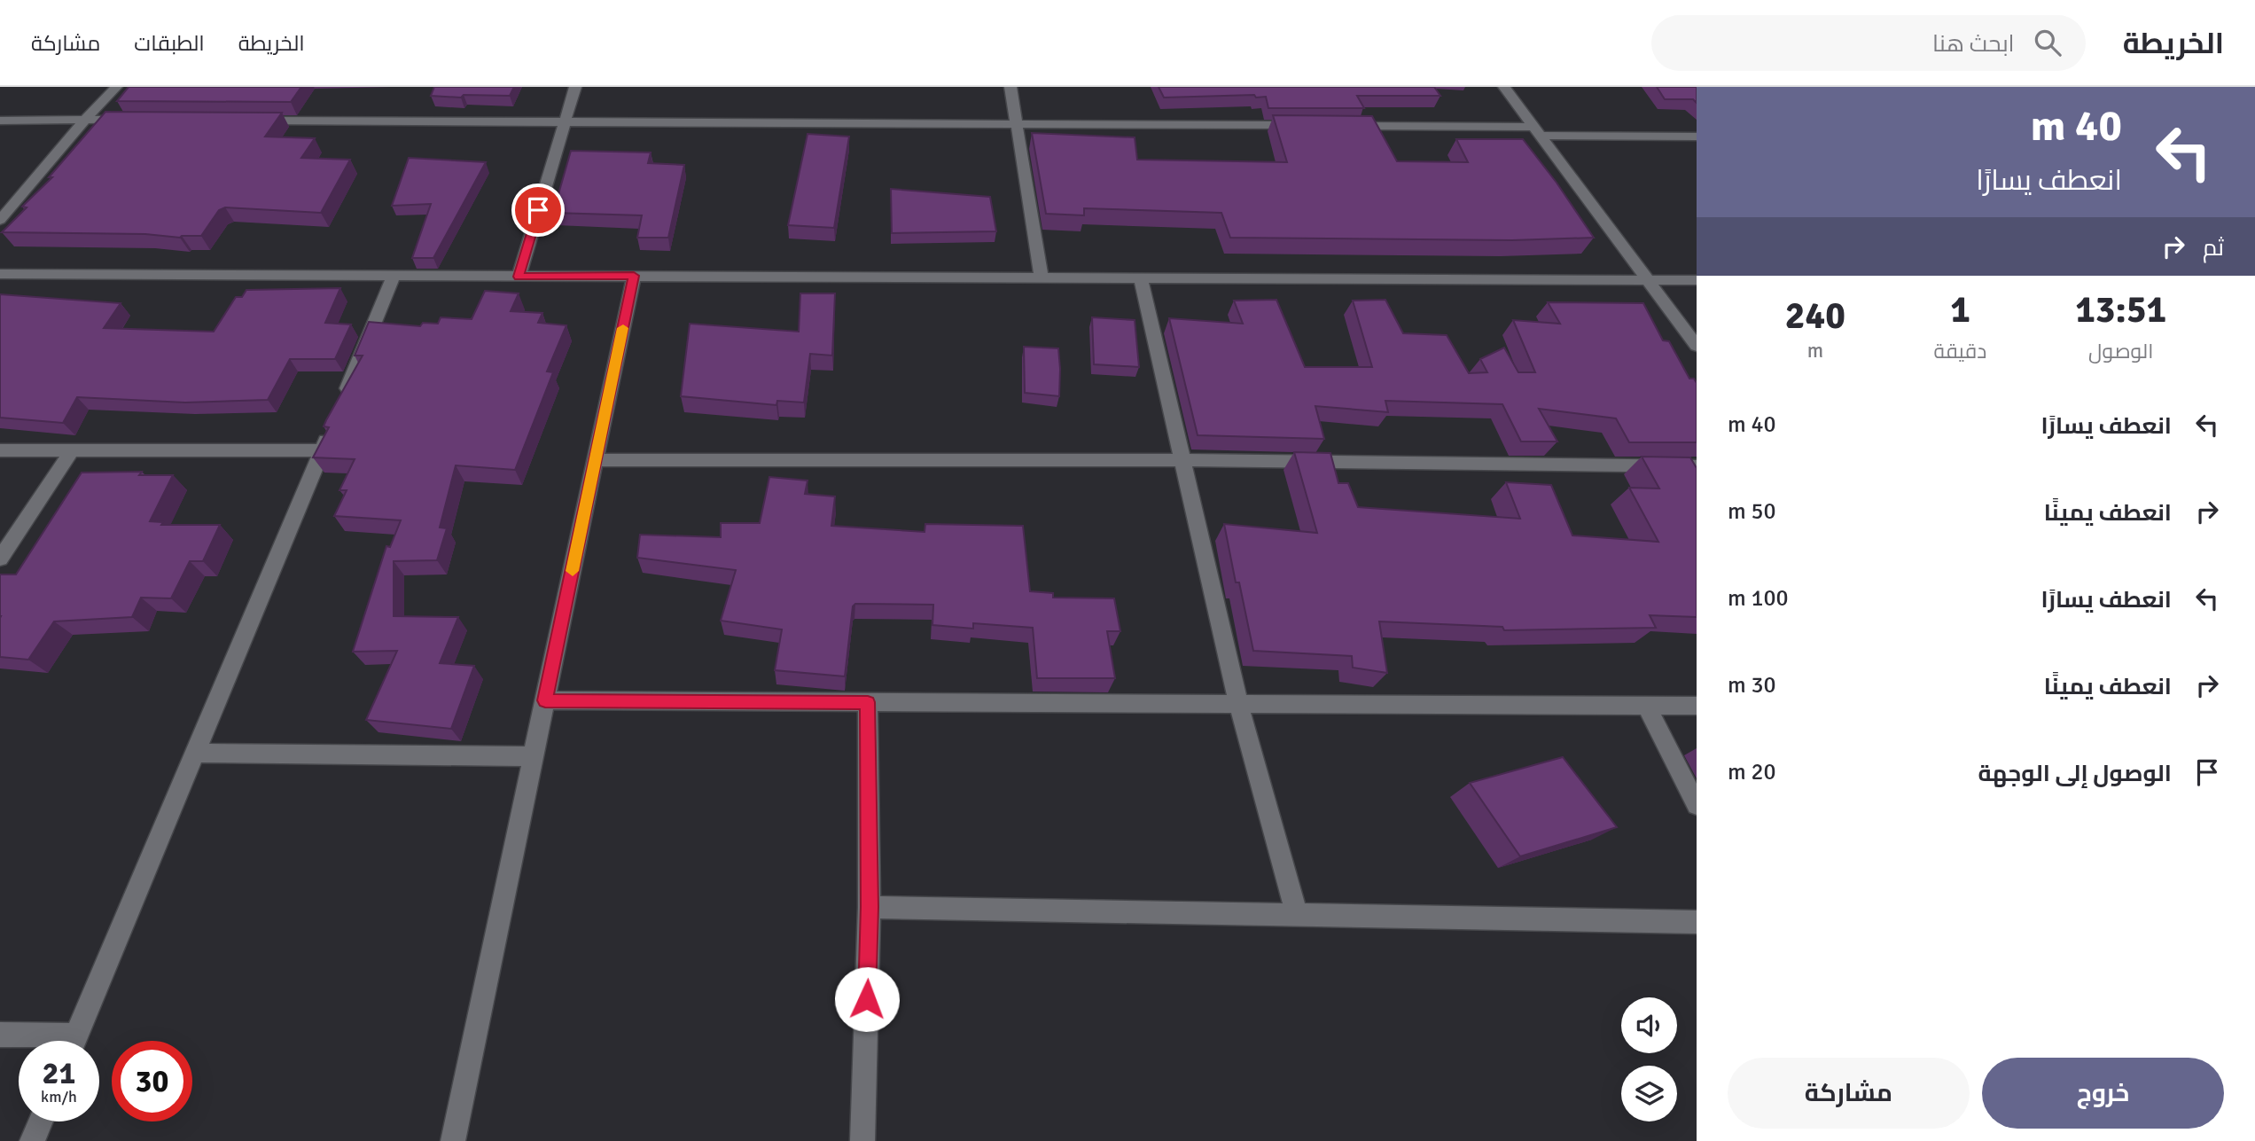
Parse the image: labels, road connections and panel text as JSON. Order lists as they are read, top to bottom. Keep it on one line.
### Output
{"page":{"header":"الخريطة","search":"ابحث هنا","nav":["الخريطة","الطبقات","مشاركة"],"turn":["40 m","انعطف يسارًا"],"then":"ثم","eta":["13:51","الوصول","1","دقيقة","240","m"],"list":[{"name":"انعطف يسارًا","value":"40 m"},{"name":"انعطف يمينًا","value":"50 m"},{"name":"انعطف يسارًا","value":"100 m"},{"name":"انعطف يمينًا","value":"30 m"},{"name":"الوصول إلى الوجهة","value":"20 m"}],"speed":"21 km/h","limit":"30","buttons":["خروج","مشاركة"]}}
